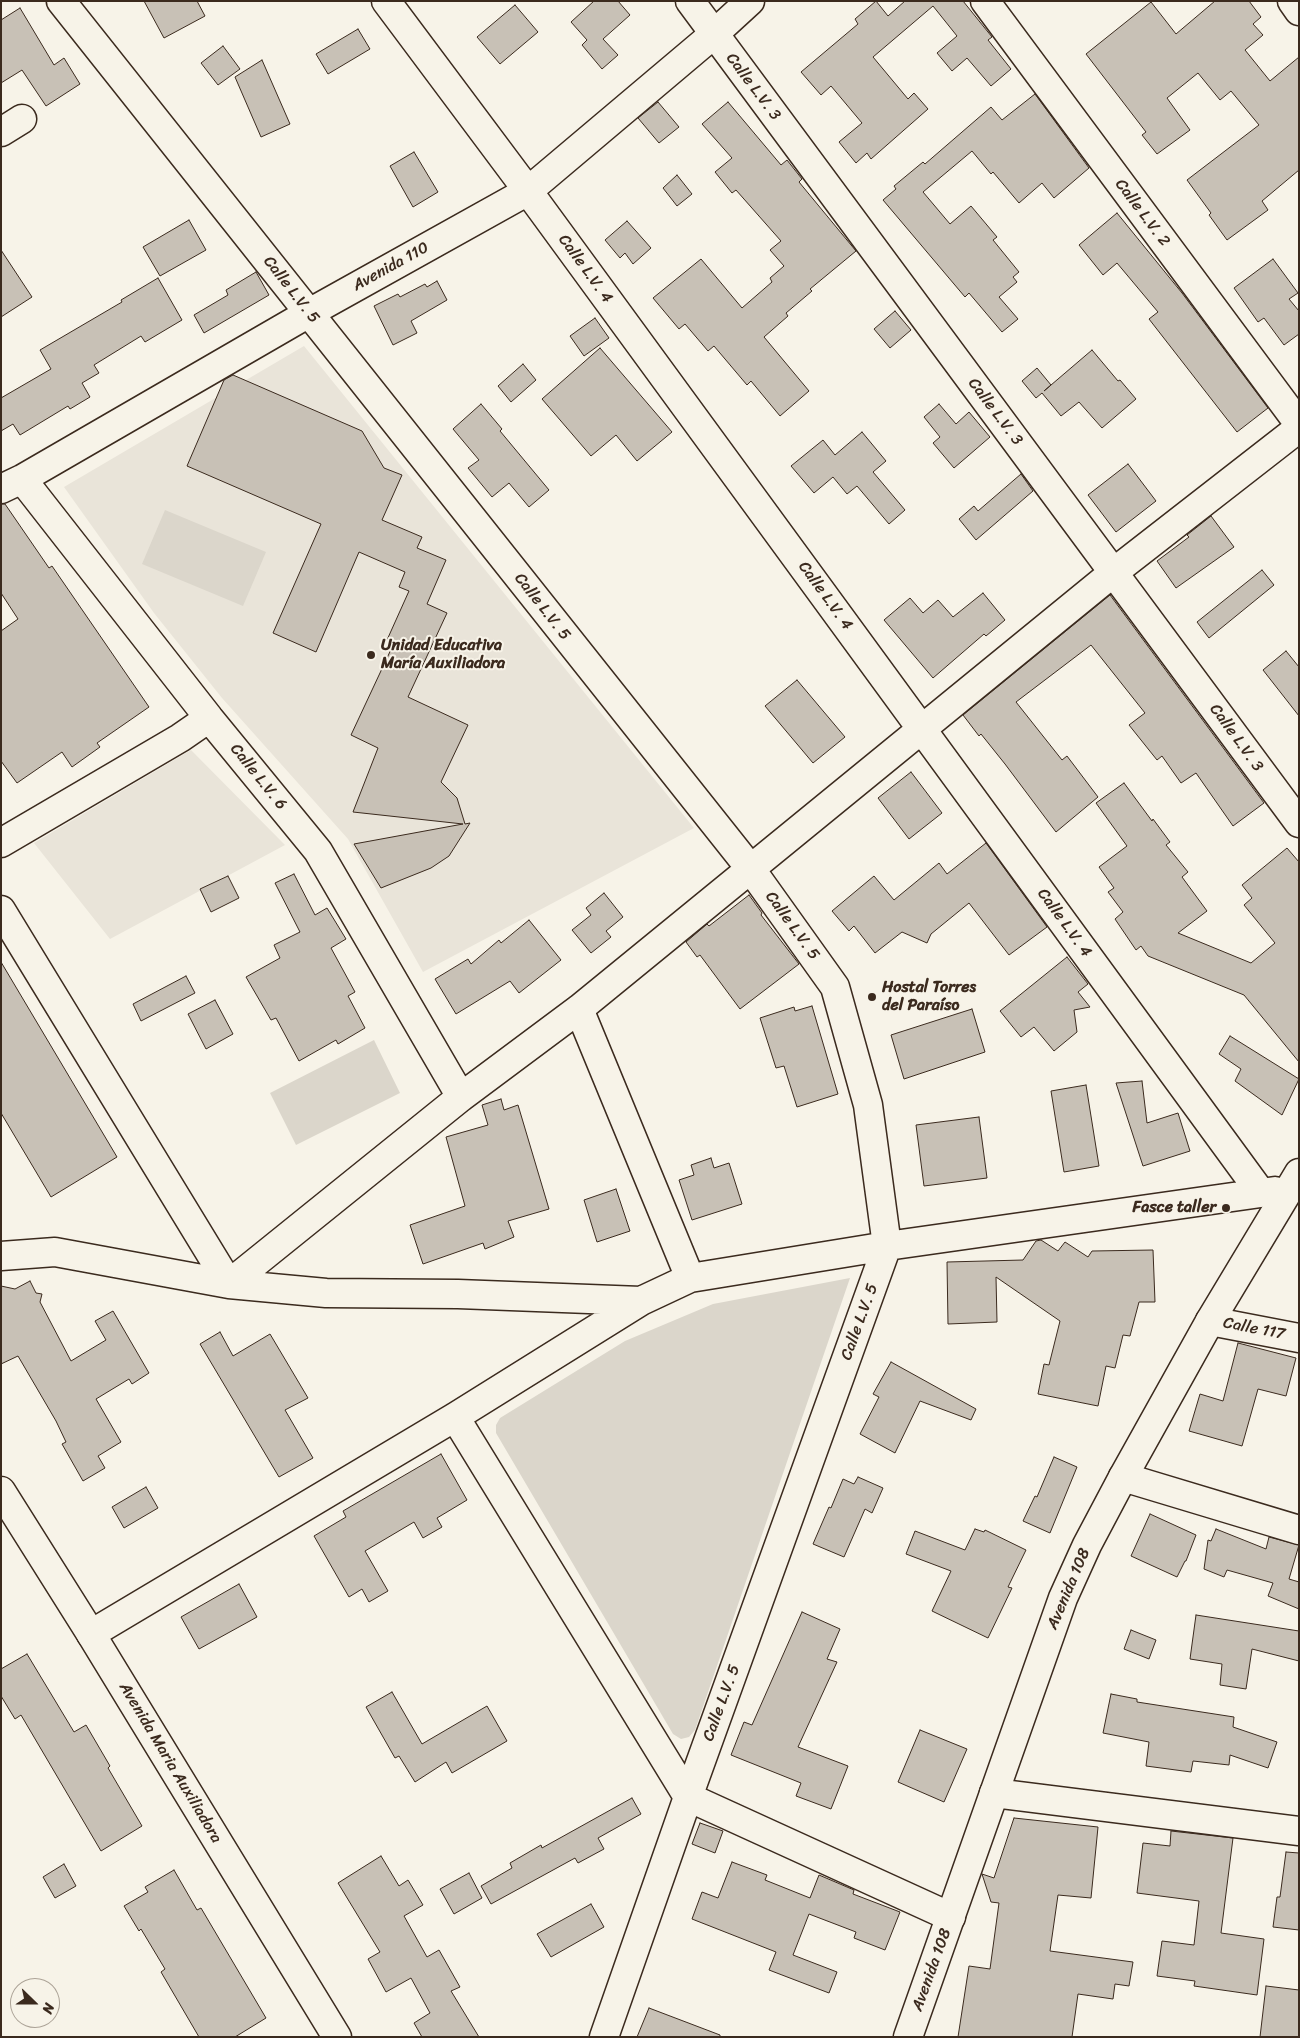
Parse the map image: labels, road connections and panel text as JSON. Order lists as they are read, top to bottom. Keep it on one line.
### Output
{"streets":{"street":["Calle L.V. 3","Calle L.V. 2","Avenida 110","Calle L.V. 4","Calle L.V. 5","Calle L.V. 6","Calle 117","Avenida 108","Avenida Maria Auxiliadora"]},"crossings":[["Calle L.V. 3","Avenida 110"],["Avenida 110","Calle L.V. 4"],["Avenida 110","Calle L.V. 5"],["Avenida 110","Calle L.V. 6"],["Calle 117","Avenida 108"]],"places":["Unidad Educativa María Auxiliadora","Hostal Torres del Paraíso","Fasce taller"],"north":"right"}
